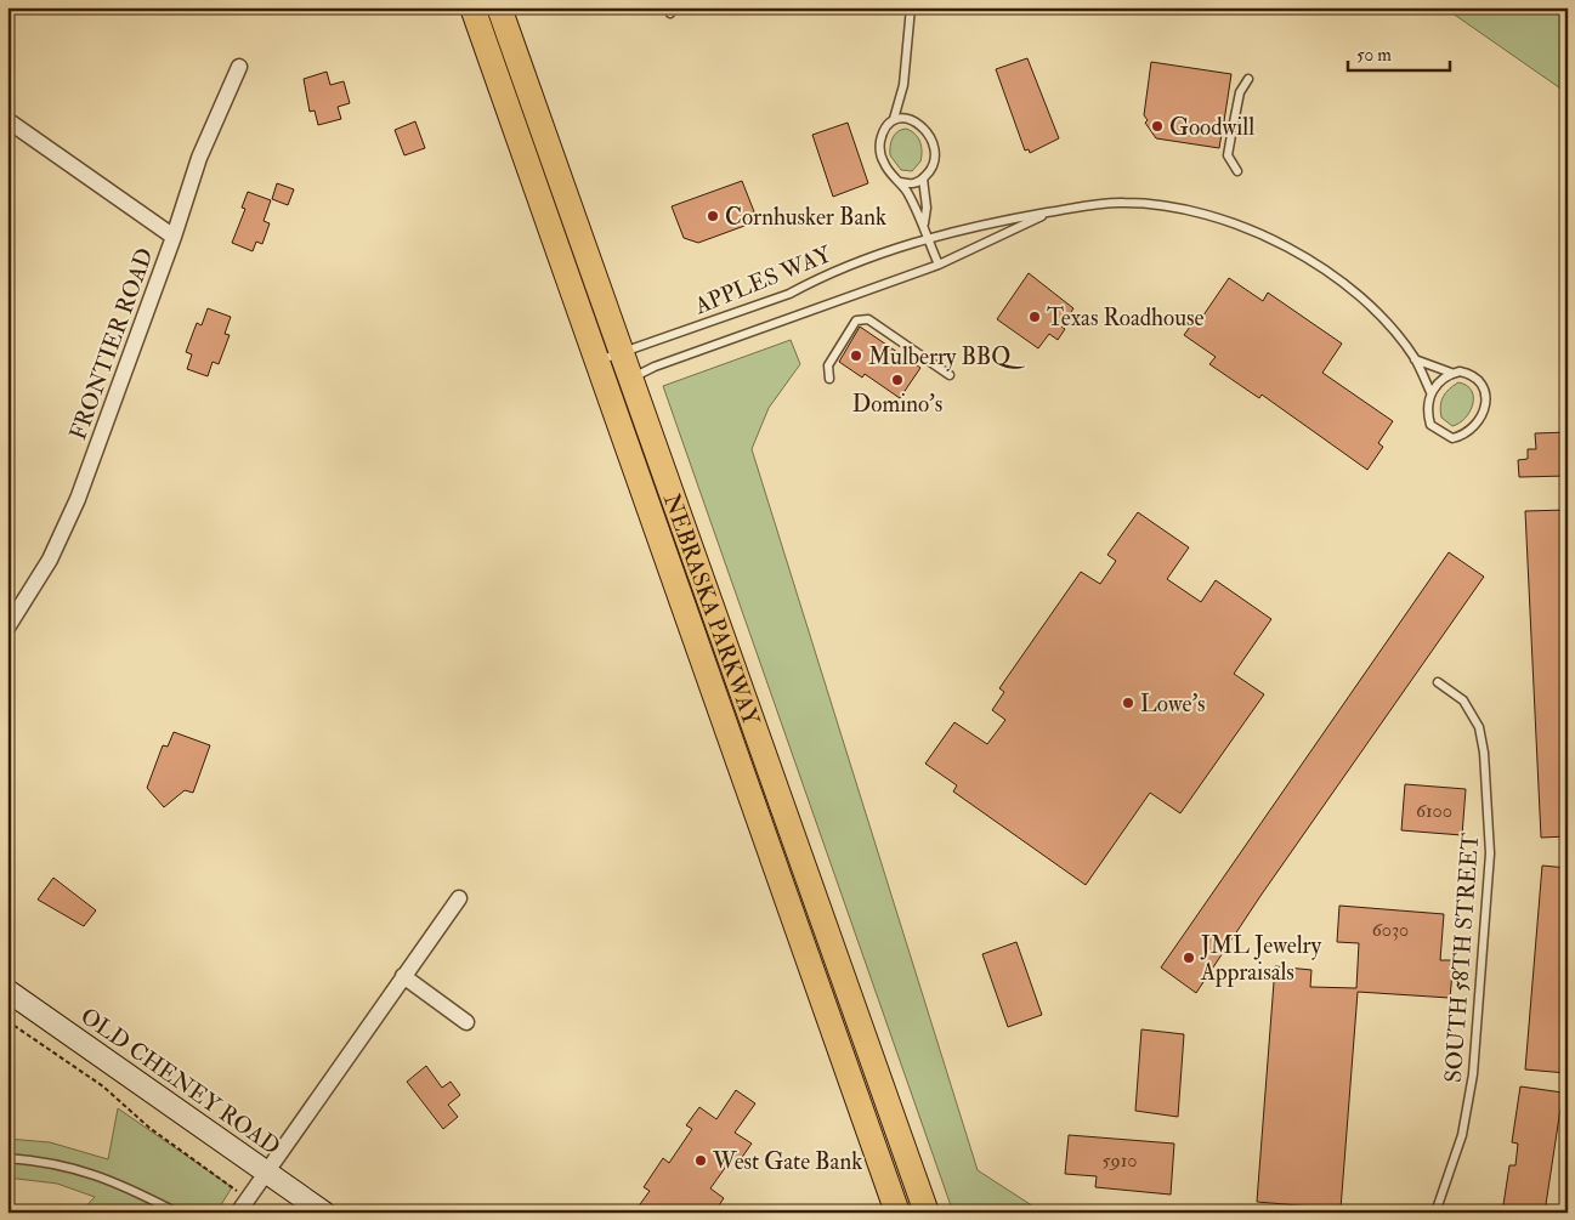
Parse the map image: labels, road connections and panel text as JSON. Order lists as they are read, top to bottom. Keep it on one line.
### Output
{"streets":{"main road":["NEBRASKA PARKWAY","OLD CHENEY ROAD"],"street":["FRONTIER ROAD"],"lane":["APPLES WAY","SOUTH 58TH STREET"]},"crossings":[["APPLES WAY","NEBRASKA PARKWAY"]],"places":["Goodwill","Cornhusker Bank","Texas Roadhouse","Mulberry BBQ","Domino's","Lowe's","JML Jewelry Appraisals","West Gate Bank"],"house_numbers":["6100","6030","5910"],"scale_bar":"50 m"}
